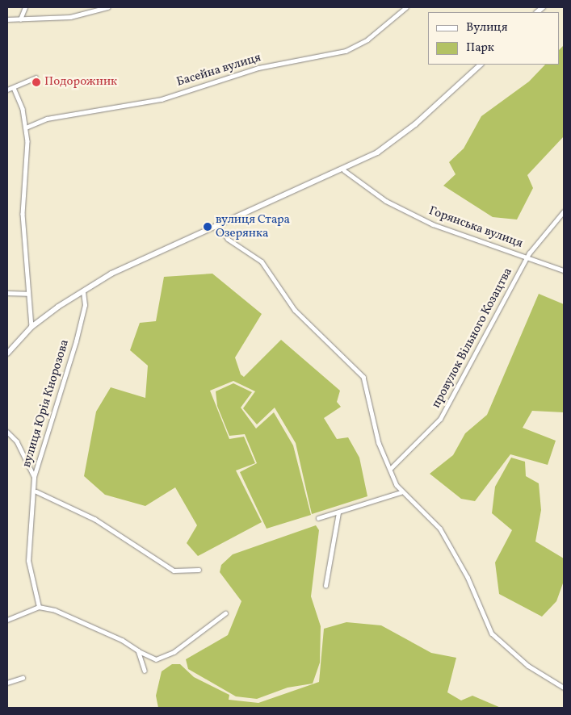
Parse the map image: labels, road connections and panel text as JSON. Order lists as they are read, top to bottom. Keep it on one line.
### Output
{"streets":{"street":["Басейна вулиця","Горянська вулиця","провулок Вільного Козацтва","вулиця Юрія Кнорозова"]},"crossings":[["Горянська вулиця","провулок Вільного Козацтва"]],"places":["Подорожник","вулиця Стара Озерянка"],"legend":["Вулиця","Парк"]}
